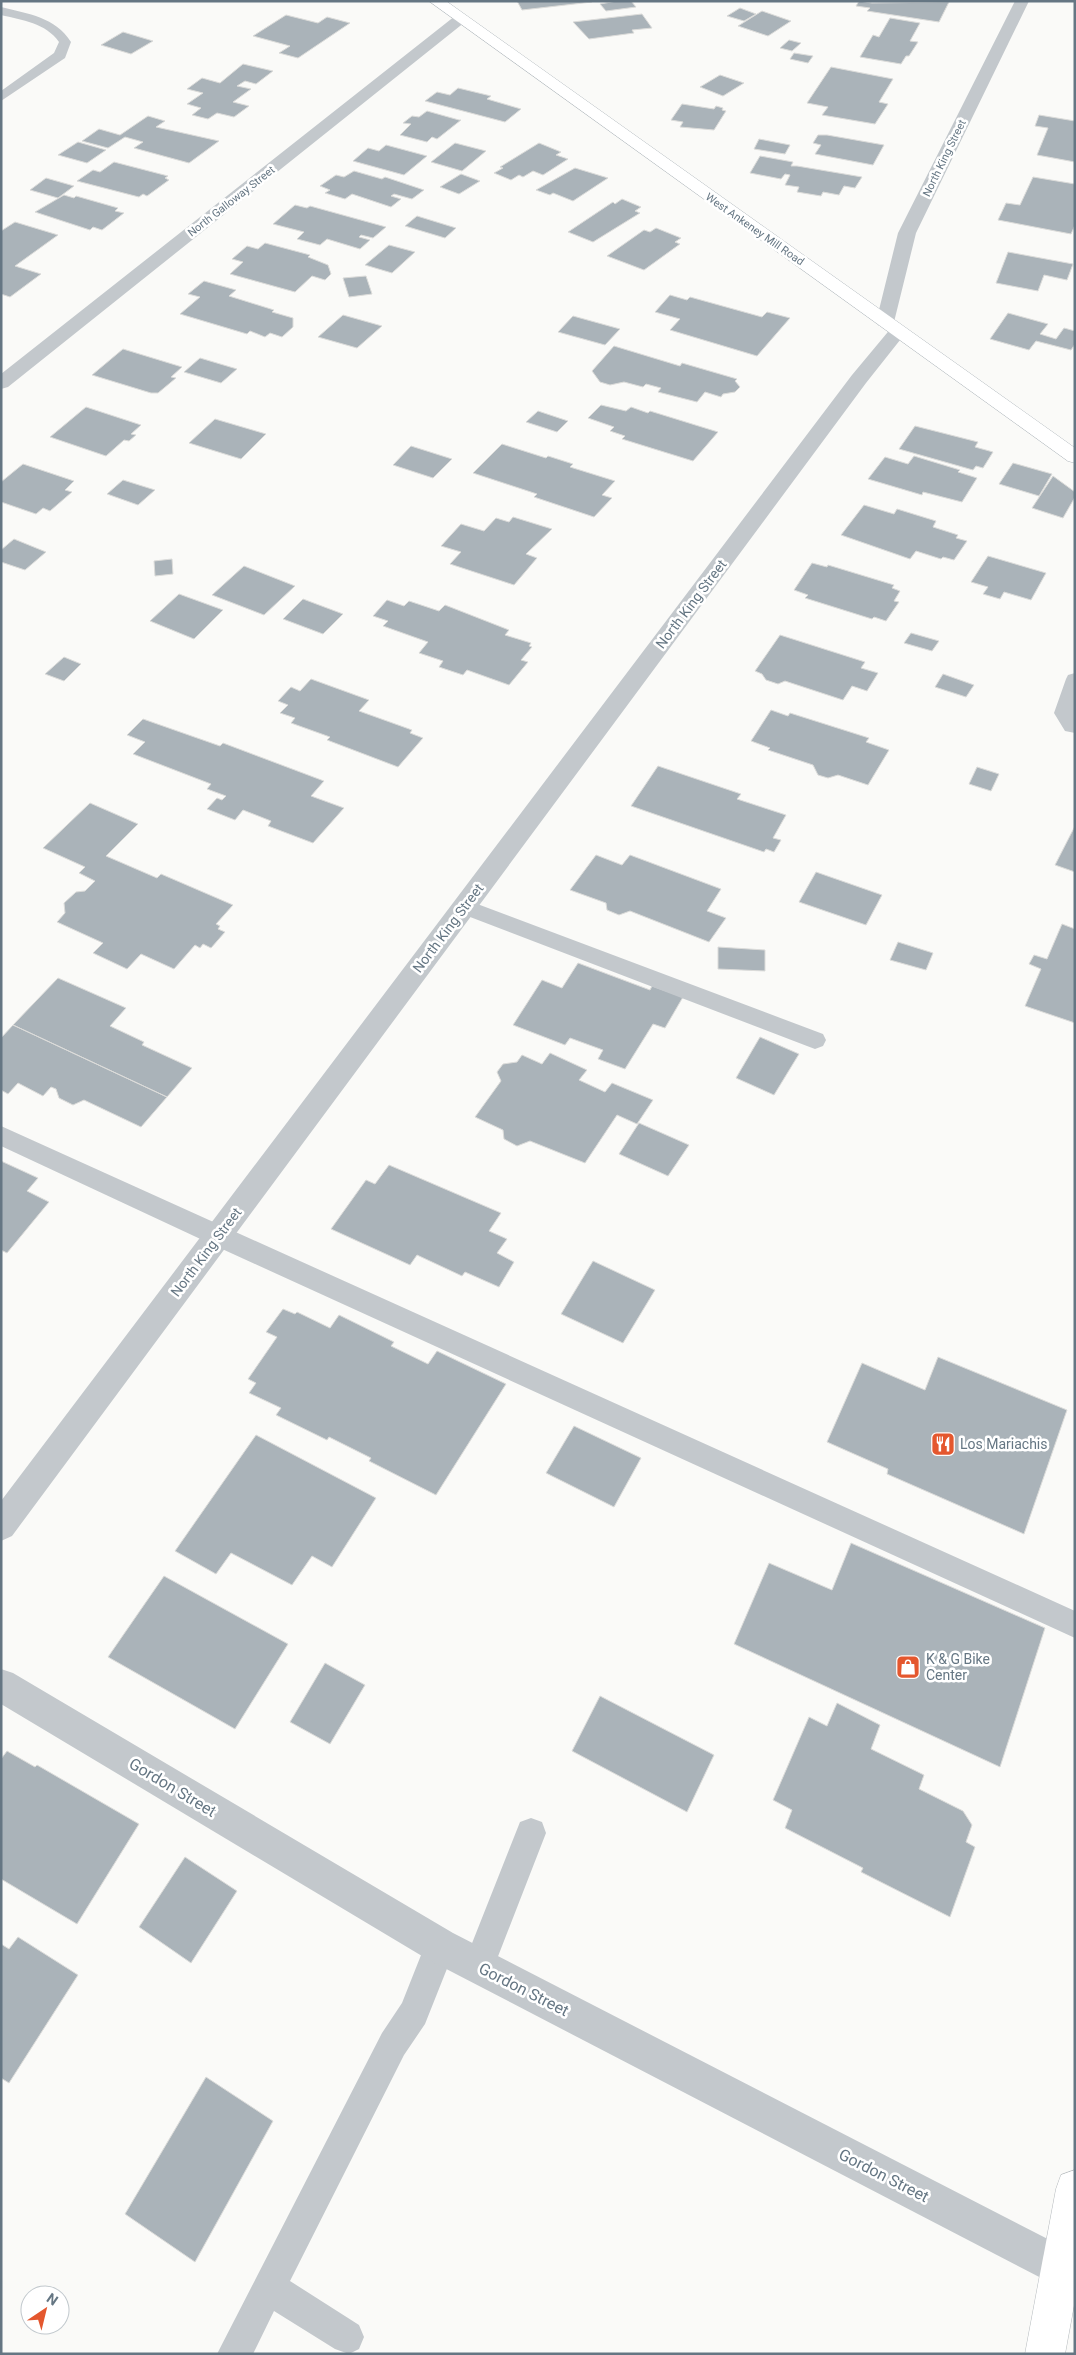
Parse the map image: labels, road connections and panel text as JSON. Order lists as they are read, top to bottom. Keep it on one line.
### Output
{"streets":{"main road":["West Ankeney Mill Road"],"street":["North King Street","North Galloway Street","Gordon Street"]},"crossings":[["North King Street","West Ankeney Mill Road"],["North Galloway Street","West Ankeney Mill Road"]],"places":{"restaurant":["Los Mariachis"],"shop":["K & G Bike Center"]},"north":"top right"}
